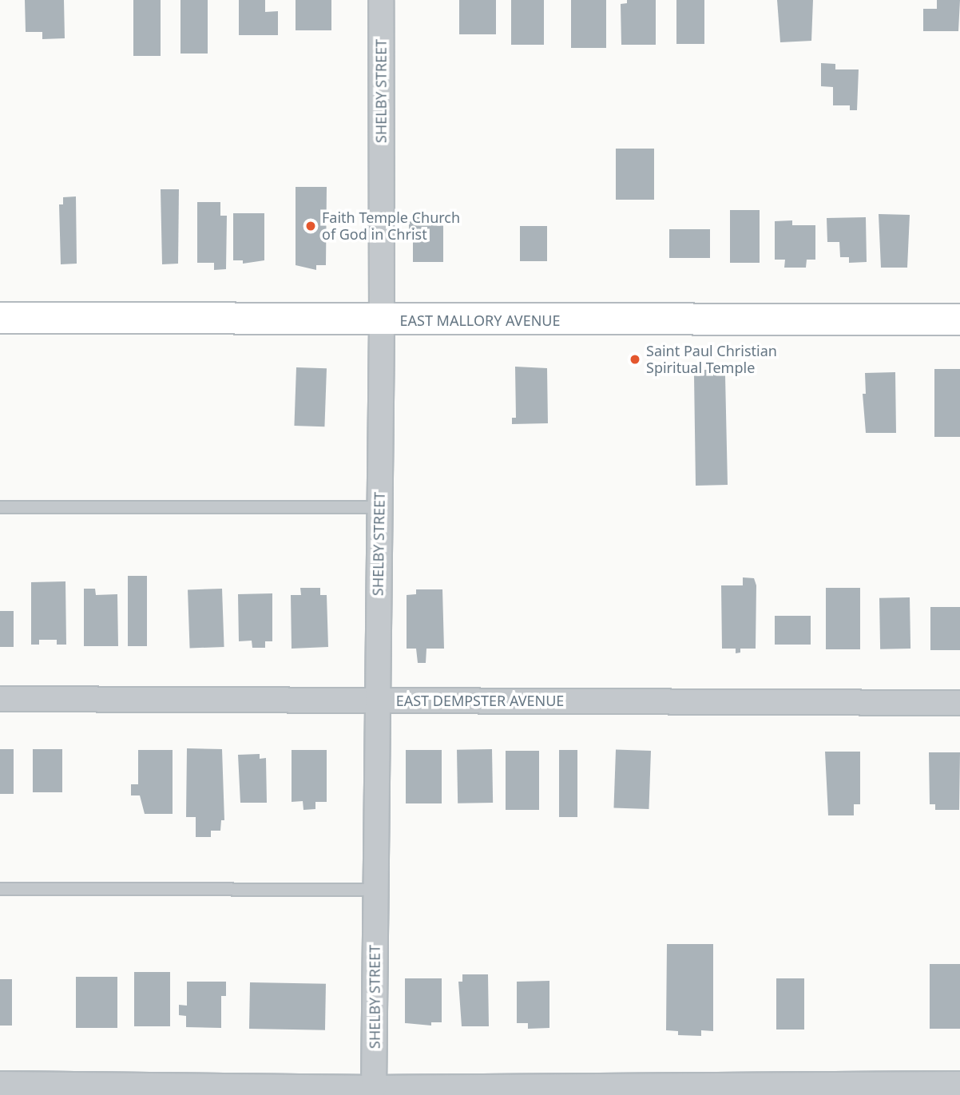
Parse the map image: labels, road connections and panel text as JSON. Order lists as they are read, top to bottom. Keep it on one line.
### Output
{"streets":{"main road":["EAST MALLORY AVENUE"],"street":["SHELBY STREET","EAST DEMPSTER AVENUE"]},"crossings":[["SHELBY STREET","EAST MALLORY AVENUE"],["SHELBY STREET","EAST DEMPSTER AVENUE"]],"places":["Faith Temple Church of God in Christ","Saint Paul Christian Spiritual Temple"]}
